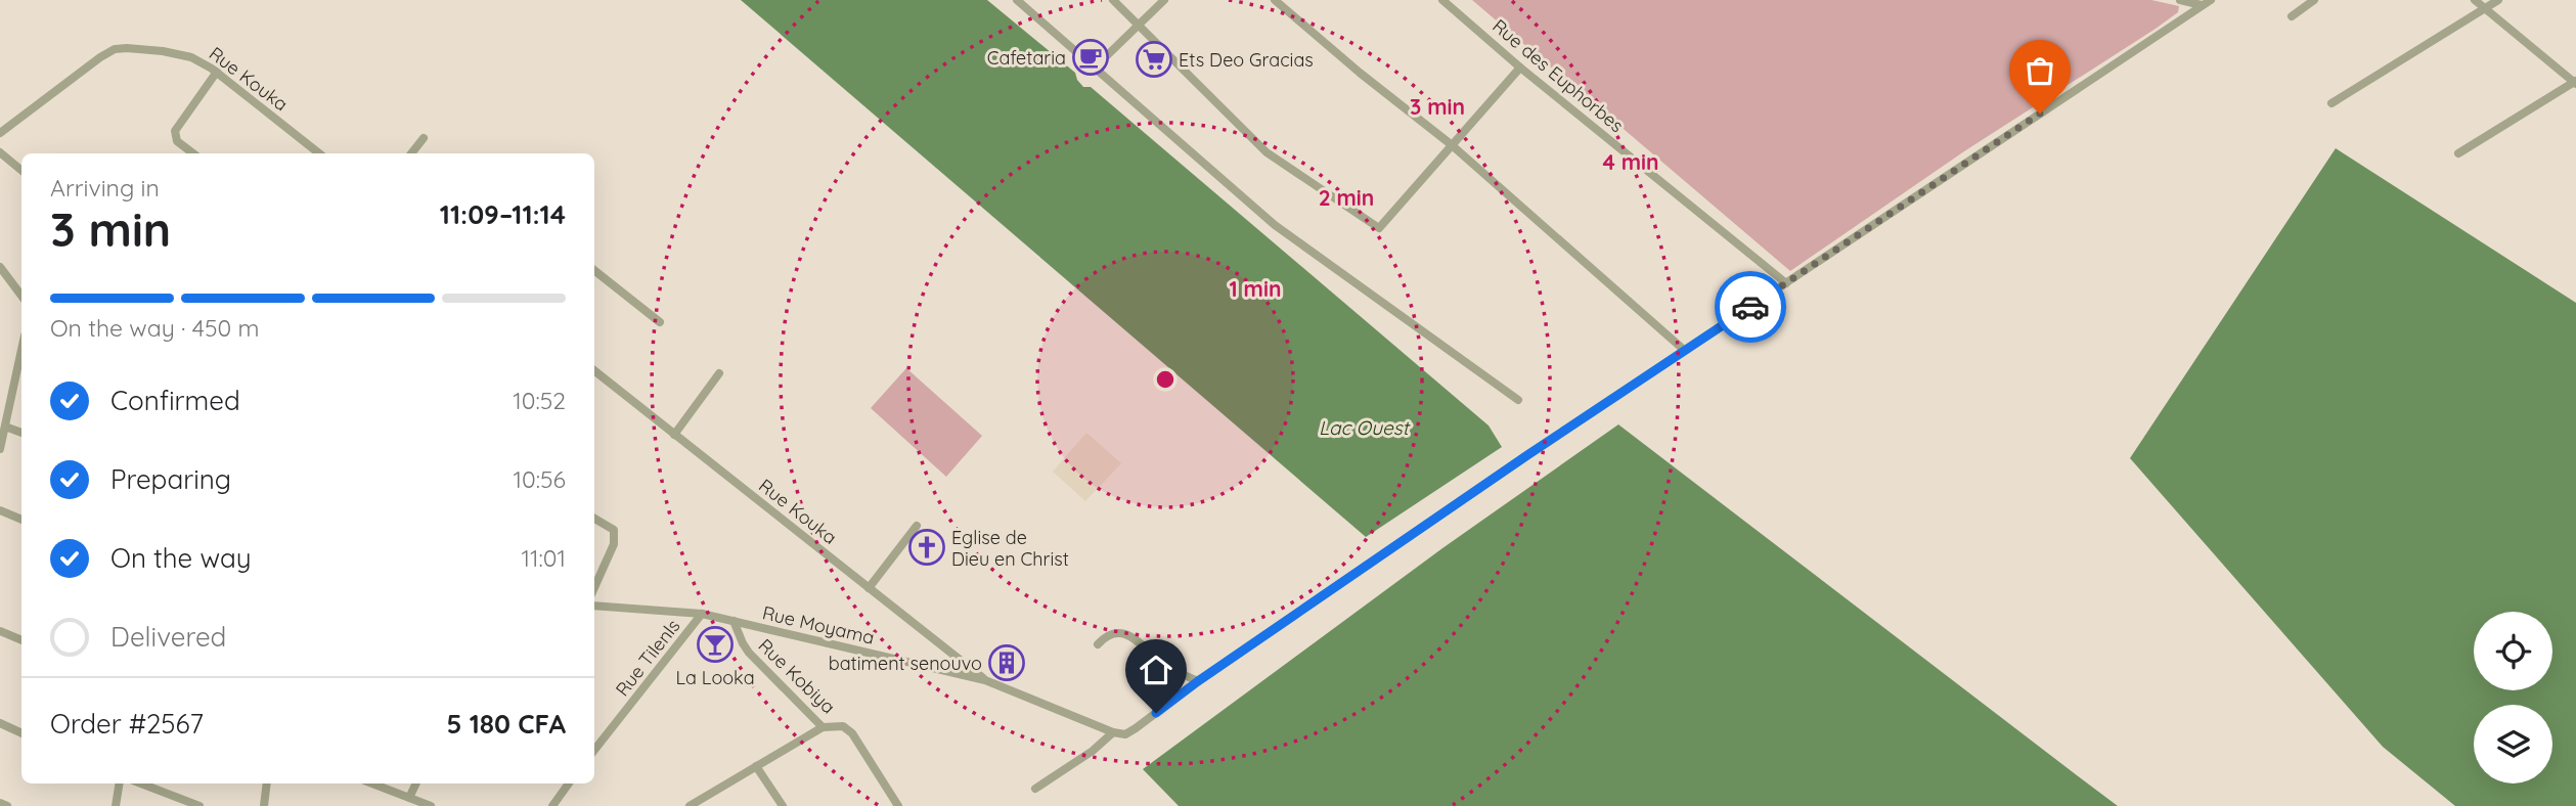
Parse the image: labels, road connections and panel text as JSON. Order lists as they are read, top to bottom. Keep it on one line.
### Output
{"streets":{"street":["Rue des Euphorbes","Rue Kouka","Rue Moyama","Rue Tilenls","Rue Kobiya"]},"crossings":[["Rue Kouka","Rue Moyama"],["Rue Moyama","Rue Tilenls"],["Rue Moyama","Rue Kobiya"]],"water":["Lac Ouest"],"places":{"cafe":["Cafetaria"],"supermarket":["Ets Deo Gracias"],"church":["Eglise de Dieu en Christ"],"bar":["La Looka"],"building":["batiment senouvo"]},"page":{"heading":["3 min","Arriving in","11:09–11:14"],"panel":["Order #2567","5 180 CFA"],"bar":"On the way · 450 m","list":[["Confirmed","10:52"],["Preparing","10:56"],["On the way","11:01"],"Delivered"]},"rings":["3 min","4 min","2 min","1 min"]}
